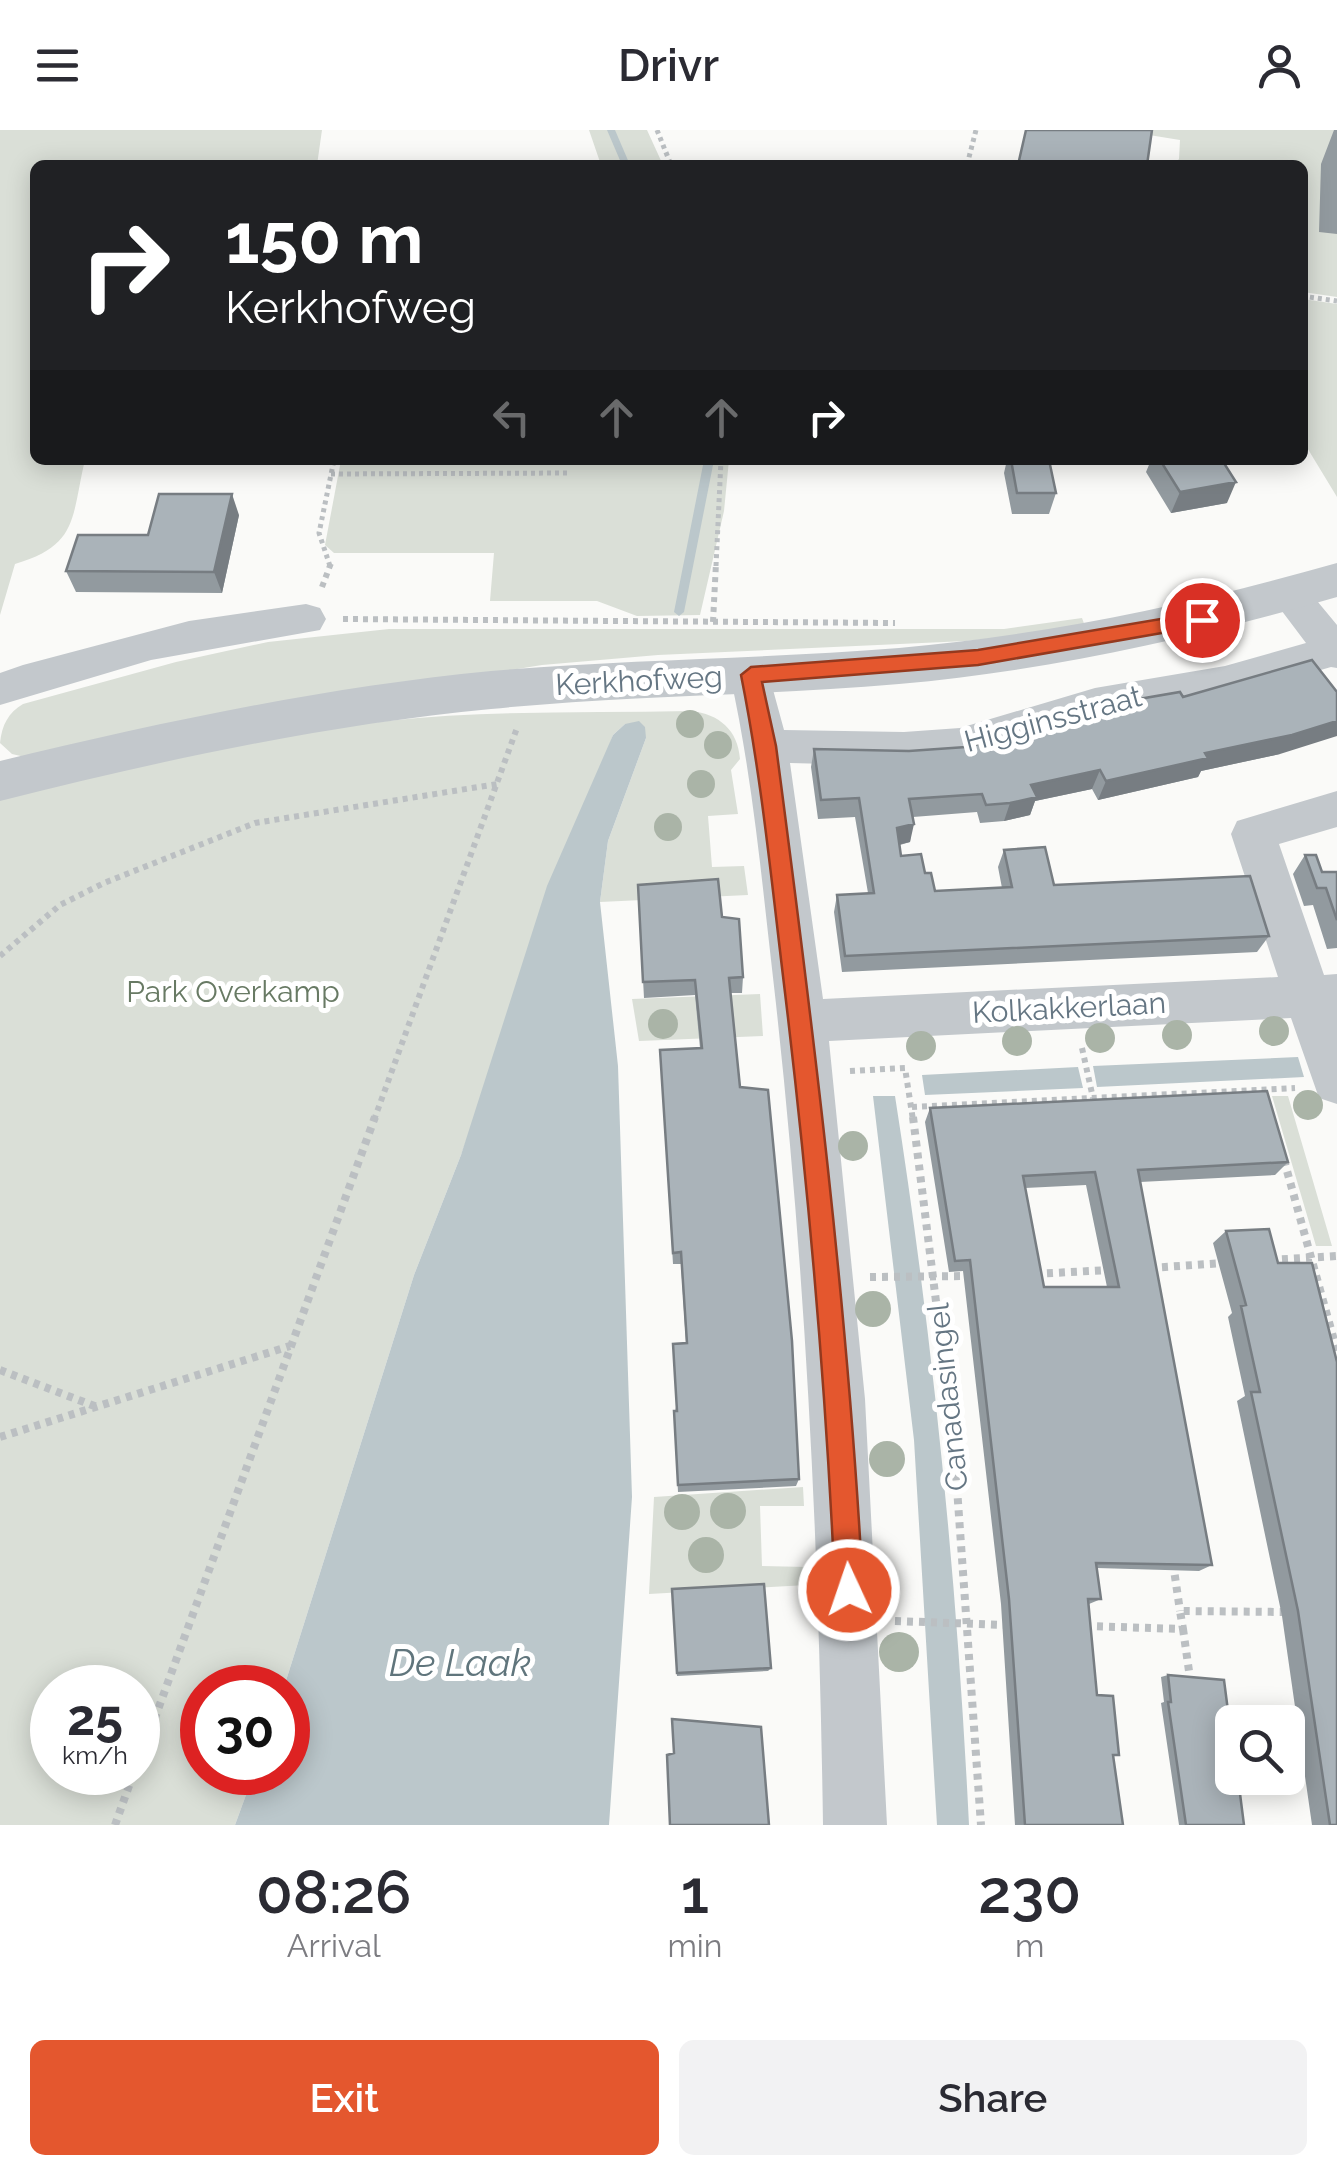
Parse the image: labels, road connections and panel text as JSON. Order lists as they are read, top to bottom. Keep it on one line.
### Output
{"streets":{"street":["Kerkhofweg","Higginsstraat","Kolkakkerlaan"],"path":["Canadasingel"]},"water":["De Laak"],"parks":["Park Overkamp"],"page":{"header":"Drivr","turn":["150 m","Kerkhofweg"],"speed":"25 km/h","limit":"30","eta":["08:26","Arrival","1","min","230","m"],"buttons":["Exit","Share"]}}
